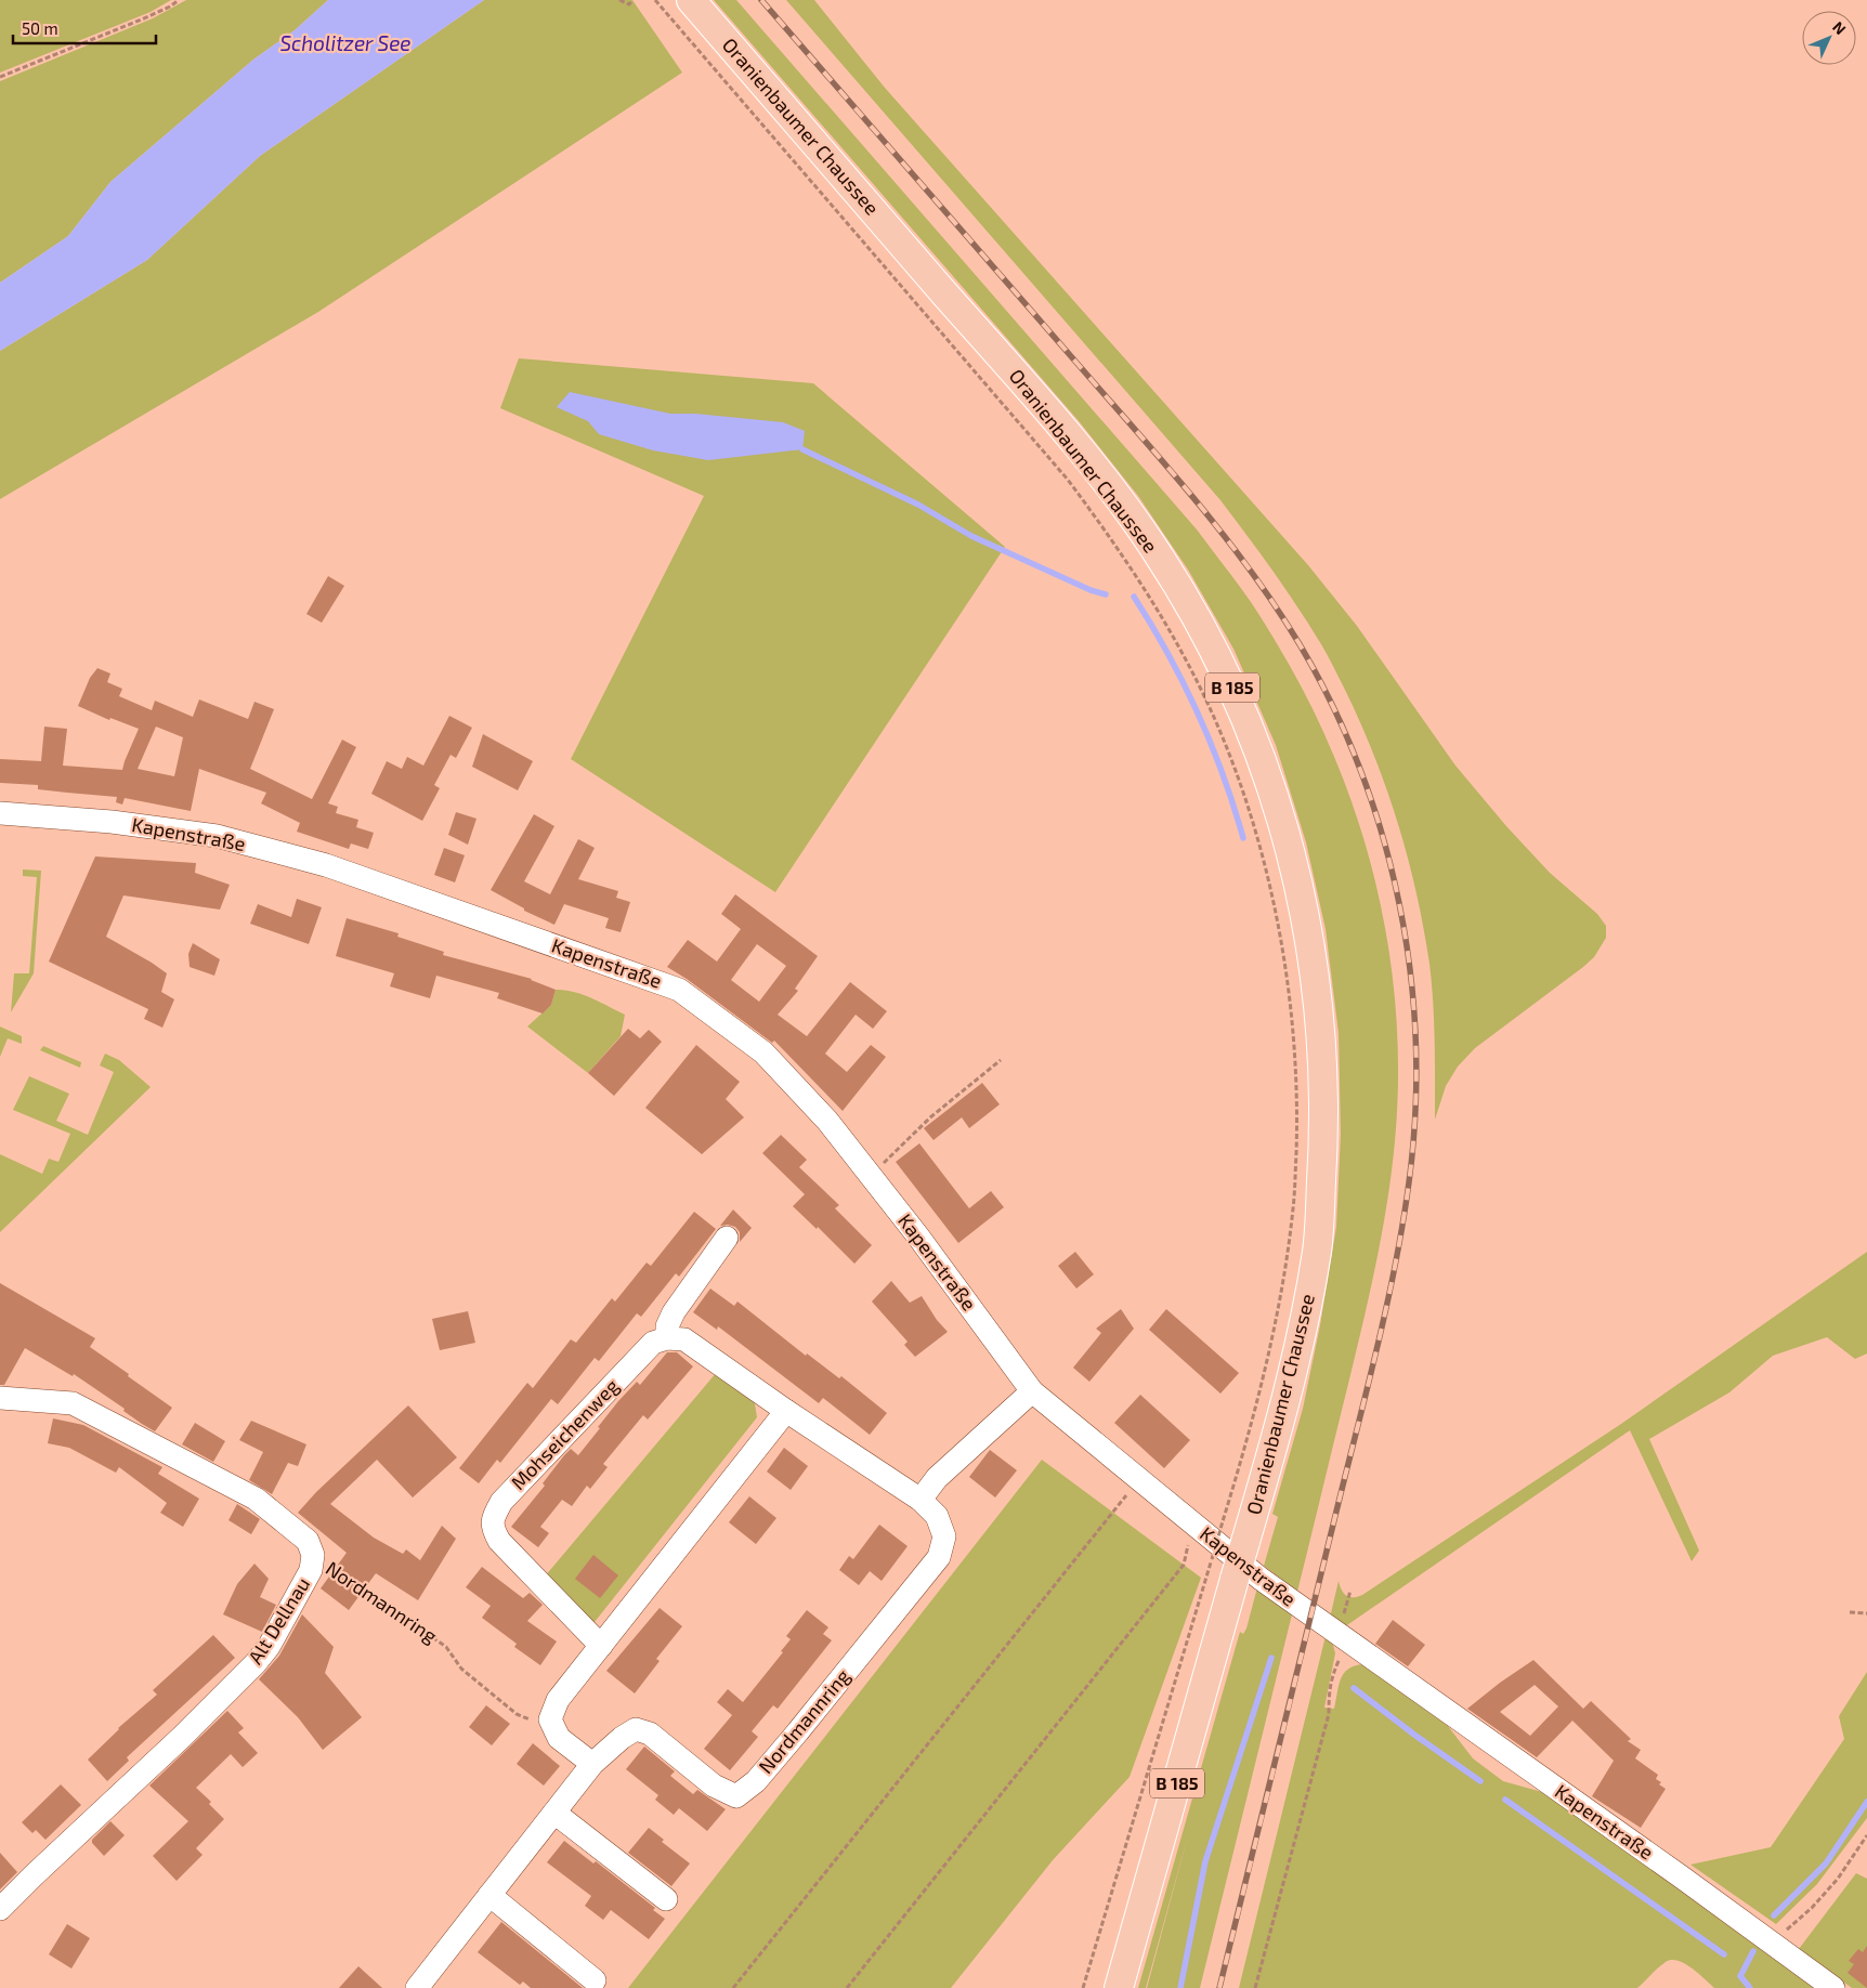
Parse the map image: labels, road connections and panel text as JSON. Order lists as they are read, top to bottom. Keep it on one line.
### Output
{"streets":{"main road":["Oranienbaumer Chaussee","B 185"],"street":["Kapenstraße","Mohseichenweg","Nordmannring","Alt Dellnau"]},"crossings":[["Nordmannring","Alt Dellnau"]],"water":["Scholitzer See"],"scale_bar":"50 m","north":"top right"}
